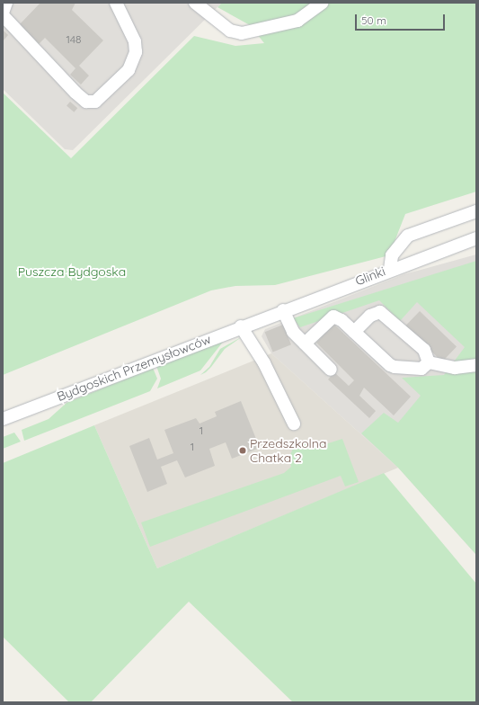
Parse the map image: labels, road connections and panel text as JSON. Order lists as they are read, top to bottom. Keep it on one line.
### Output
{"streets":{"street":["Glinki","Bydgoskich Przemysłowców"]},"crossings":[["Glinki","Bydgoskich Przemysłowców"]],"parks":["Puszcza Bydgoska"],"places":["Przedszkolna Chatka 2"],"house_numbers":["148","1","1"],"scale_bar":"50 m"}
